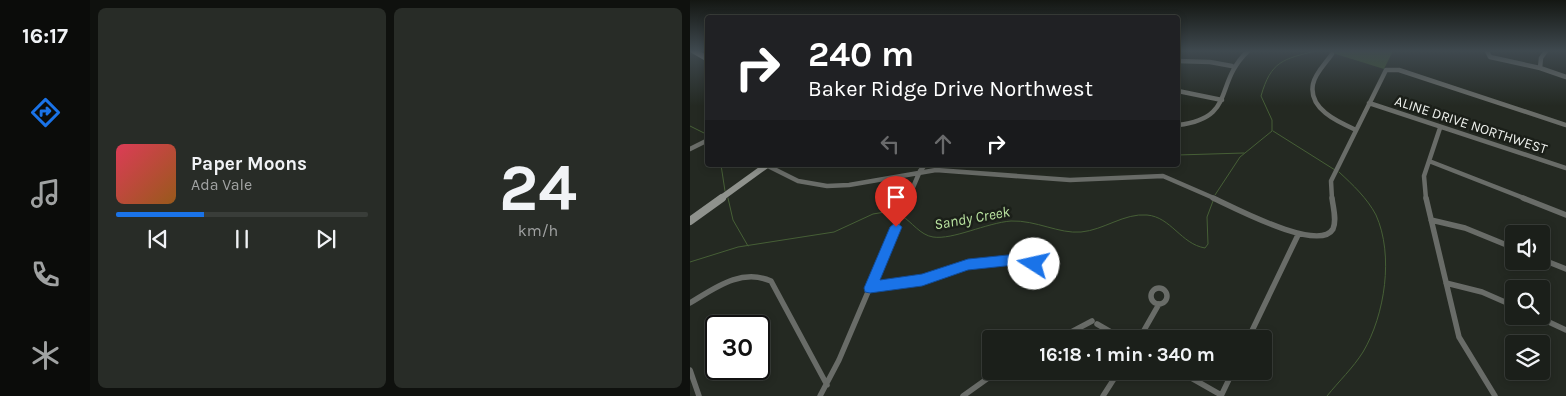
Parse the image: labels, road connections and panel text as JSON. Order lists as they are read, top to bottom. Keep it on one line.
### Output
{"streets":{"street":["ALINE DRIVE NORTHWEST"]},"water":["Sandy Creek"],"page":{"tabs":"16:17","tile":["24","km/h"],"turn":["240 m","Baker Ridge Drive Northwest"],"song":["Paper Moons","Ada Vale"],"limit":"30","trip":"16:18 · 1 min · 340 m"}}
